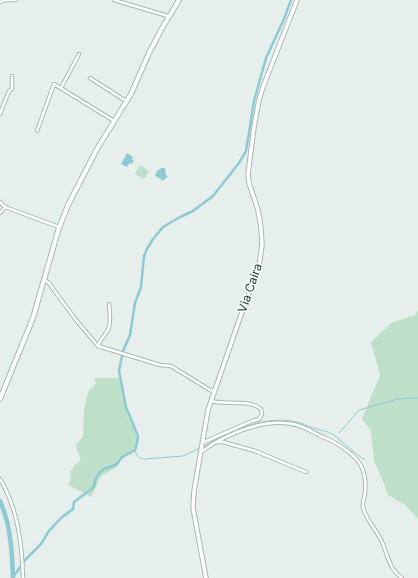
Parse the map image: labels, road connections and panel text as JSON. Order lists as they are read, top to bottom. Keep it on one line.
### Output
{"streets":{"street":["Via Caira"]}}
